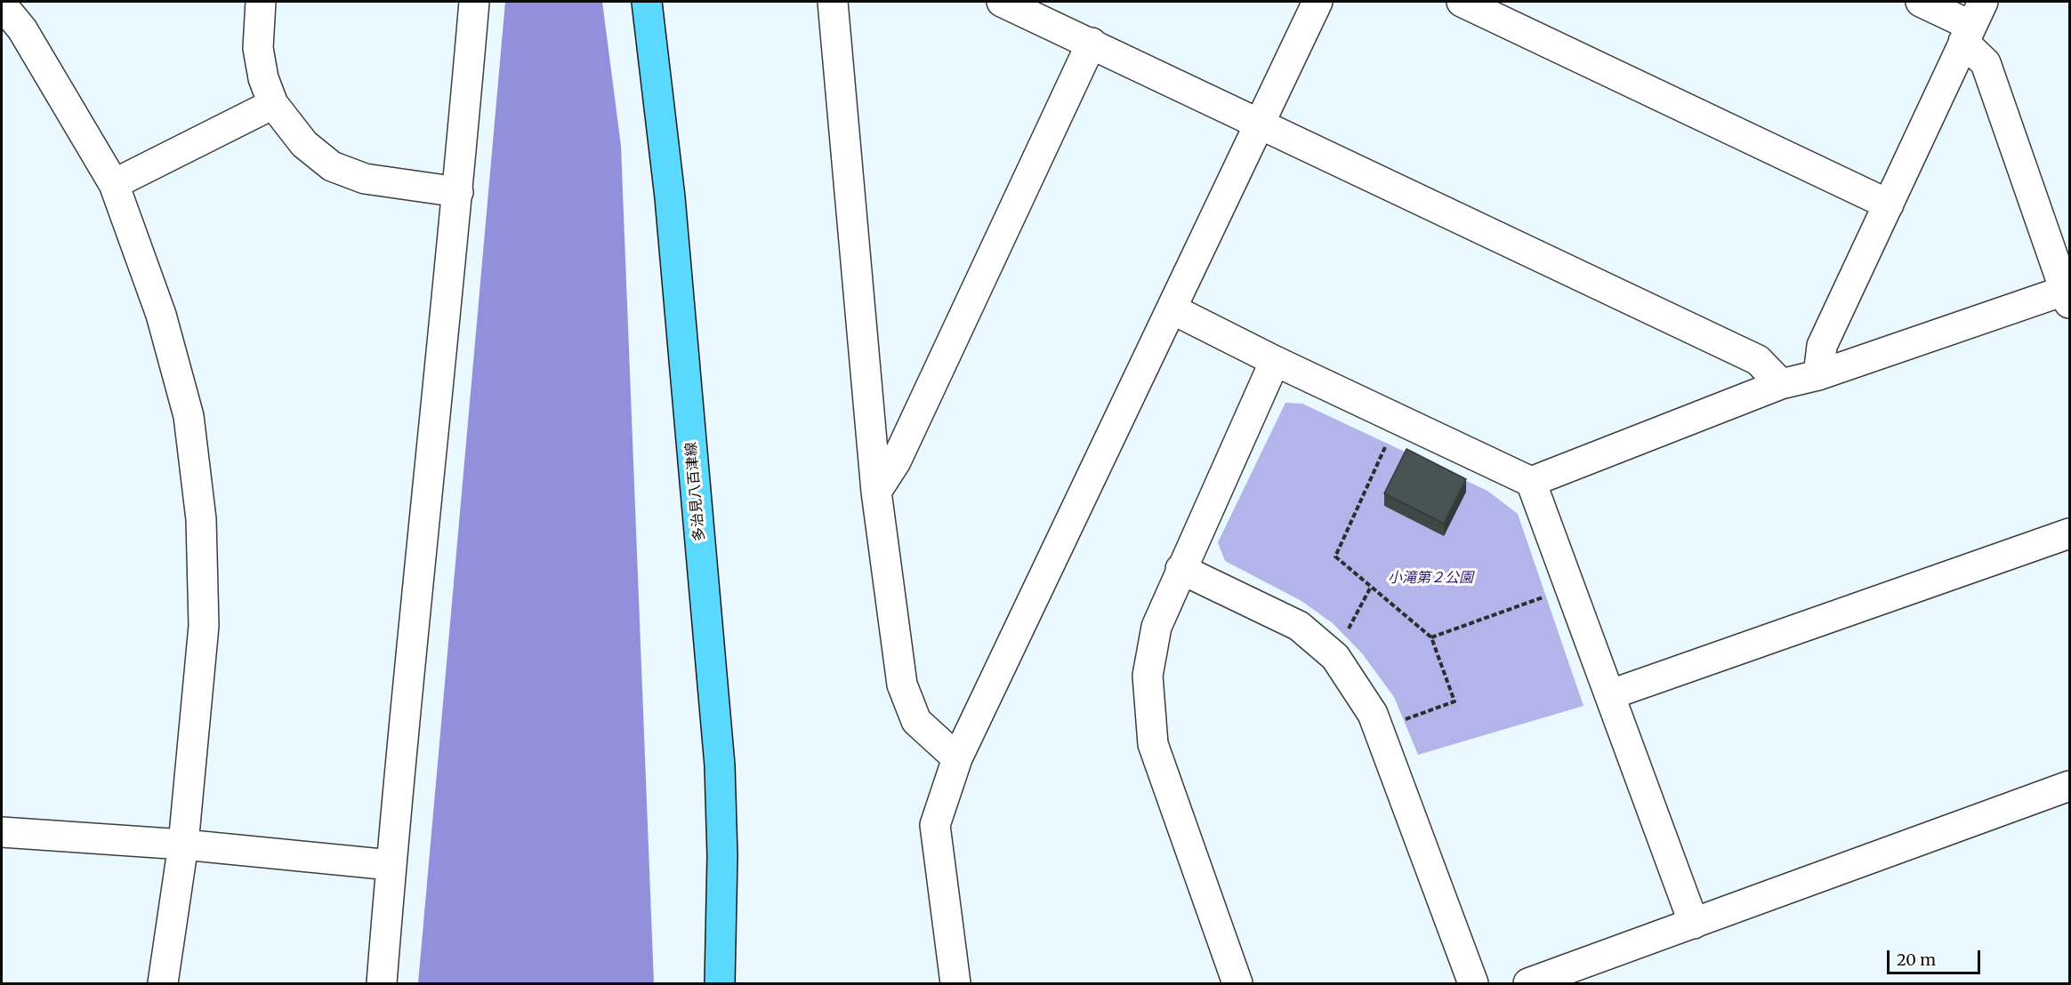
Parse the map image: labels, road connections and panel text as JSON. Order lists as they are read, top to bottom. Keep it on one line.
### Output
{"streets":{"main road":["多治見八百津線"]},"parks":["小滝第２公園"],"scale_bar":"20 m"}
